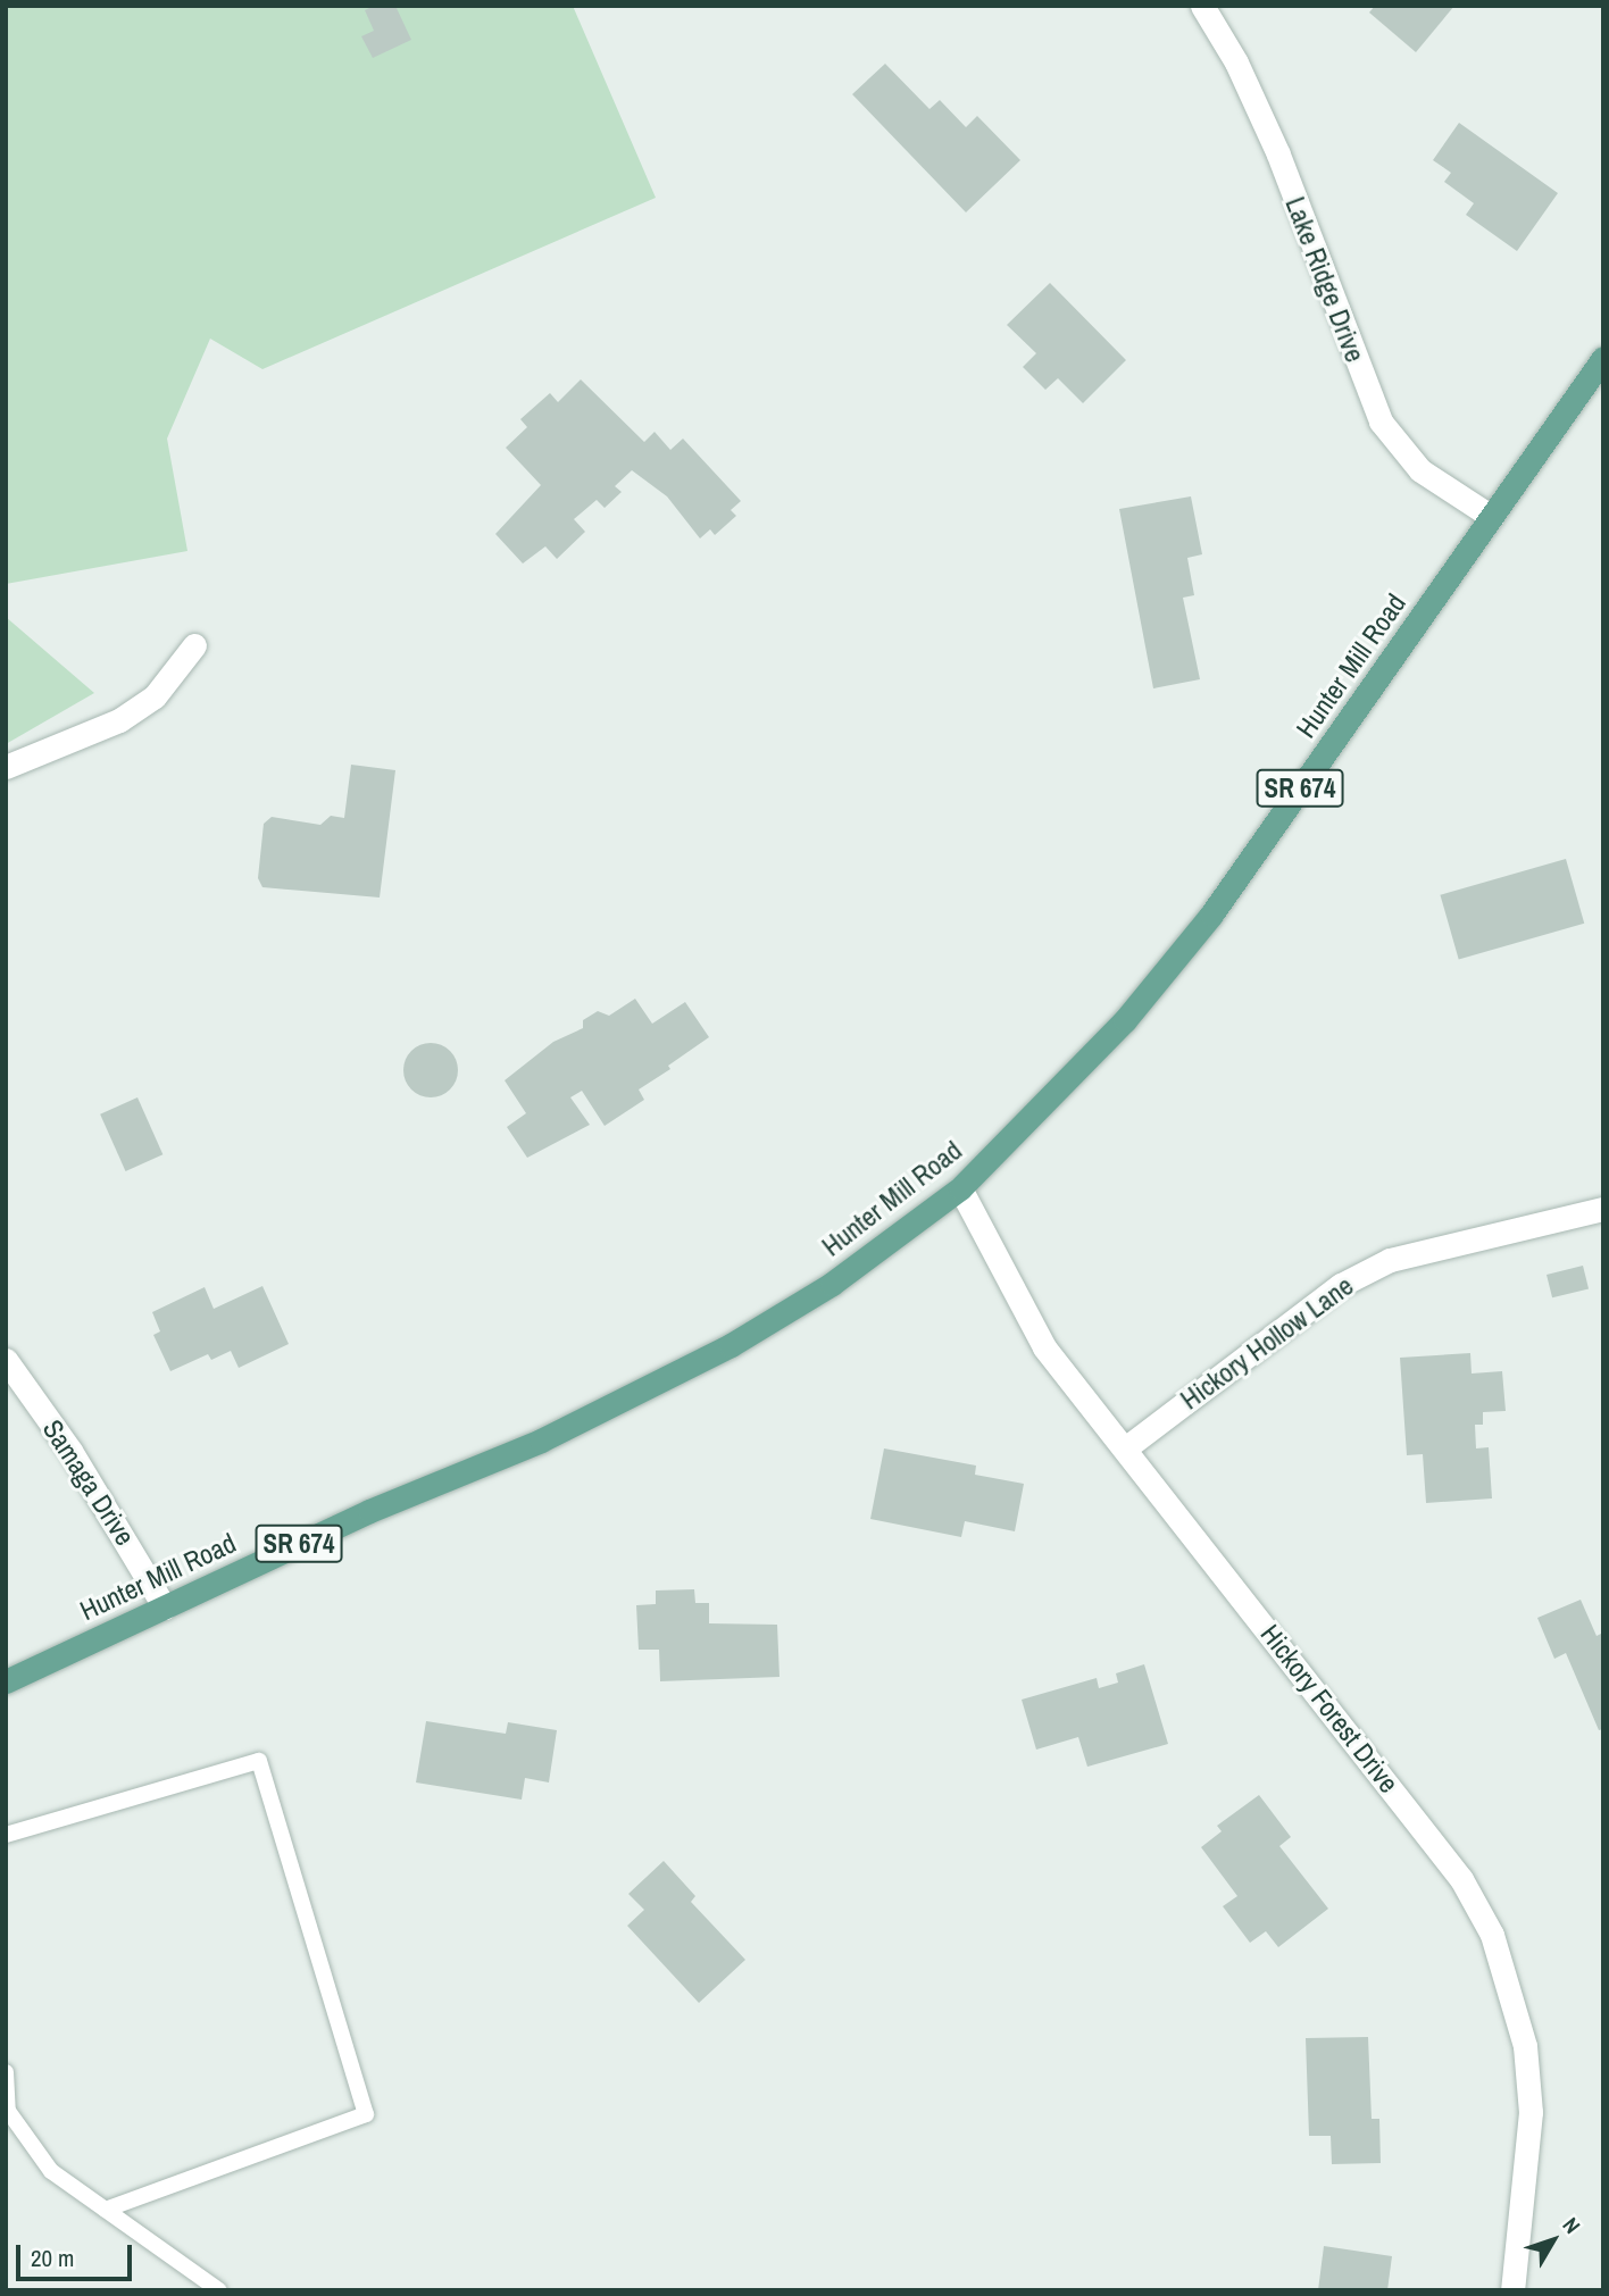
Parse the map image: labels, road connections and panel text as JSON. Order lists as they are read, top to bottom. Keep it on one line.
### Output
{"streets":{"main road":["Hunter Mill Road","SR 674"],"street":["Lake Ridge Drive","Hickory Hollow Lane","Samaga Drive","Hickory Forest Drive"]},"crossings":[["Lake Ridge Drive","Hunter Mill Road"],["Hunter Mill Road","Samaga Drive"],["Hunter Mill Road","Hickory Forest Drive"],["Hickory Hollow Lane","Hickory Forest Drive"]],"scale_bar":"20 m","north":"top right"}
